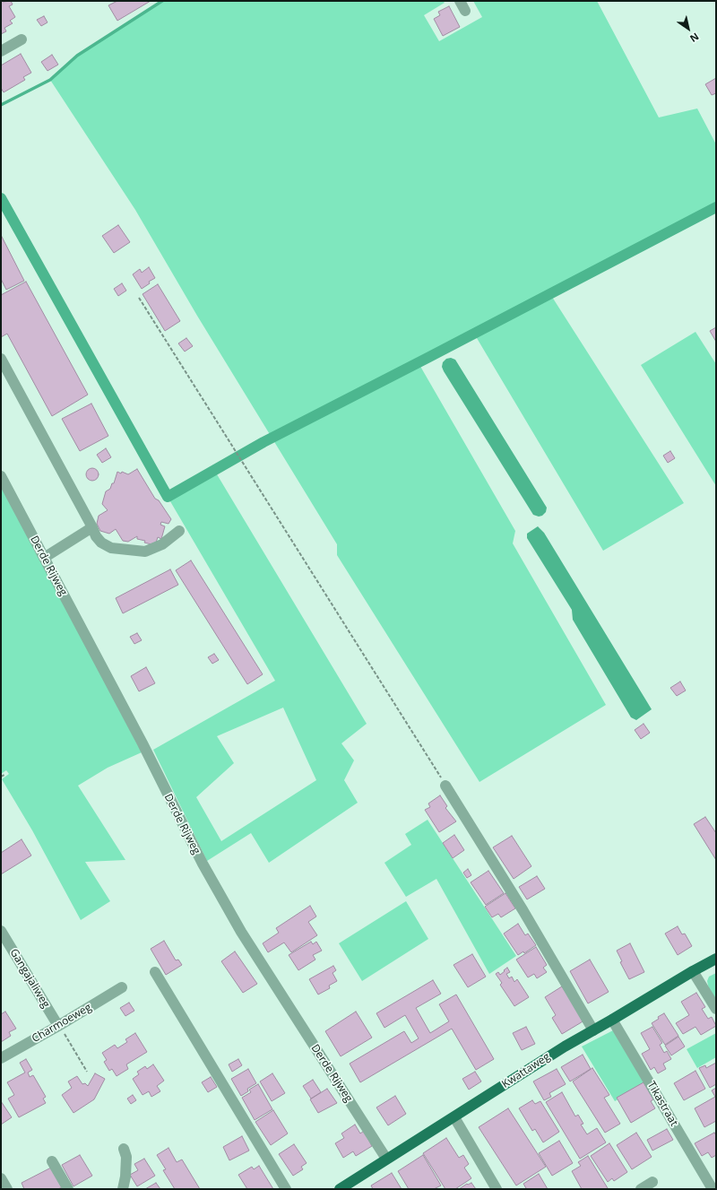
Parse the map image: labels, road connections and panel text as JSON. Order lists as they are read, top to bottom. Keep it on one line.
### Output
{"streets":{"main road":["Kwattaweg"],"street":["Derde Rijweg","Gangajaliweg","Charmoeweg","Tikastraat"]},"crossings":[["Derde Rijweg","Kwattaweg"],["Gangajaliweg","Charmoeweg"],["Kwattaweg","Tikastraat"]],"north":"bottom right"}
